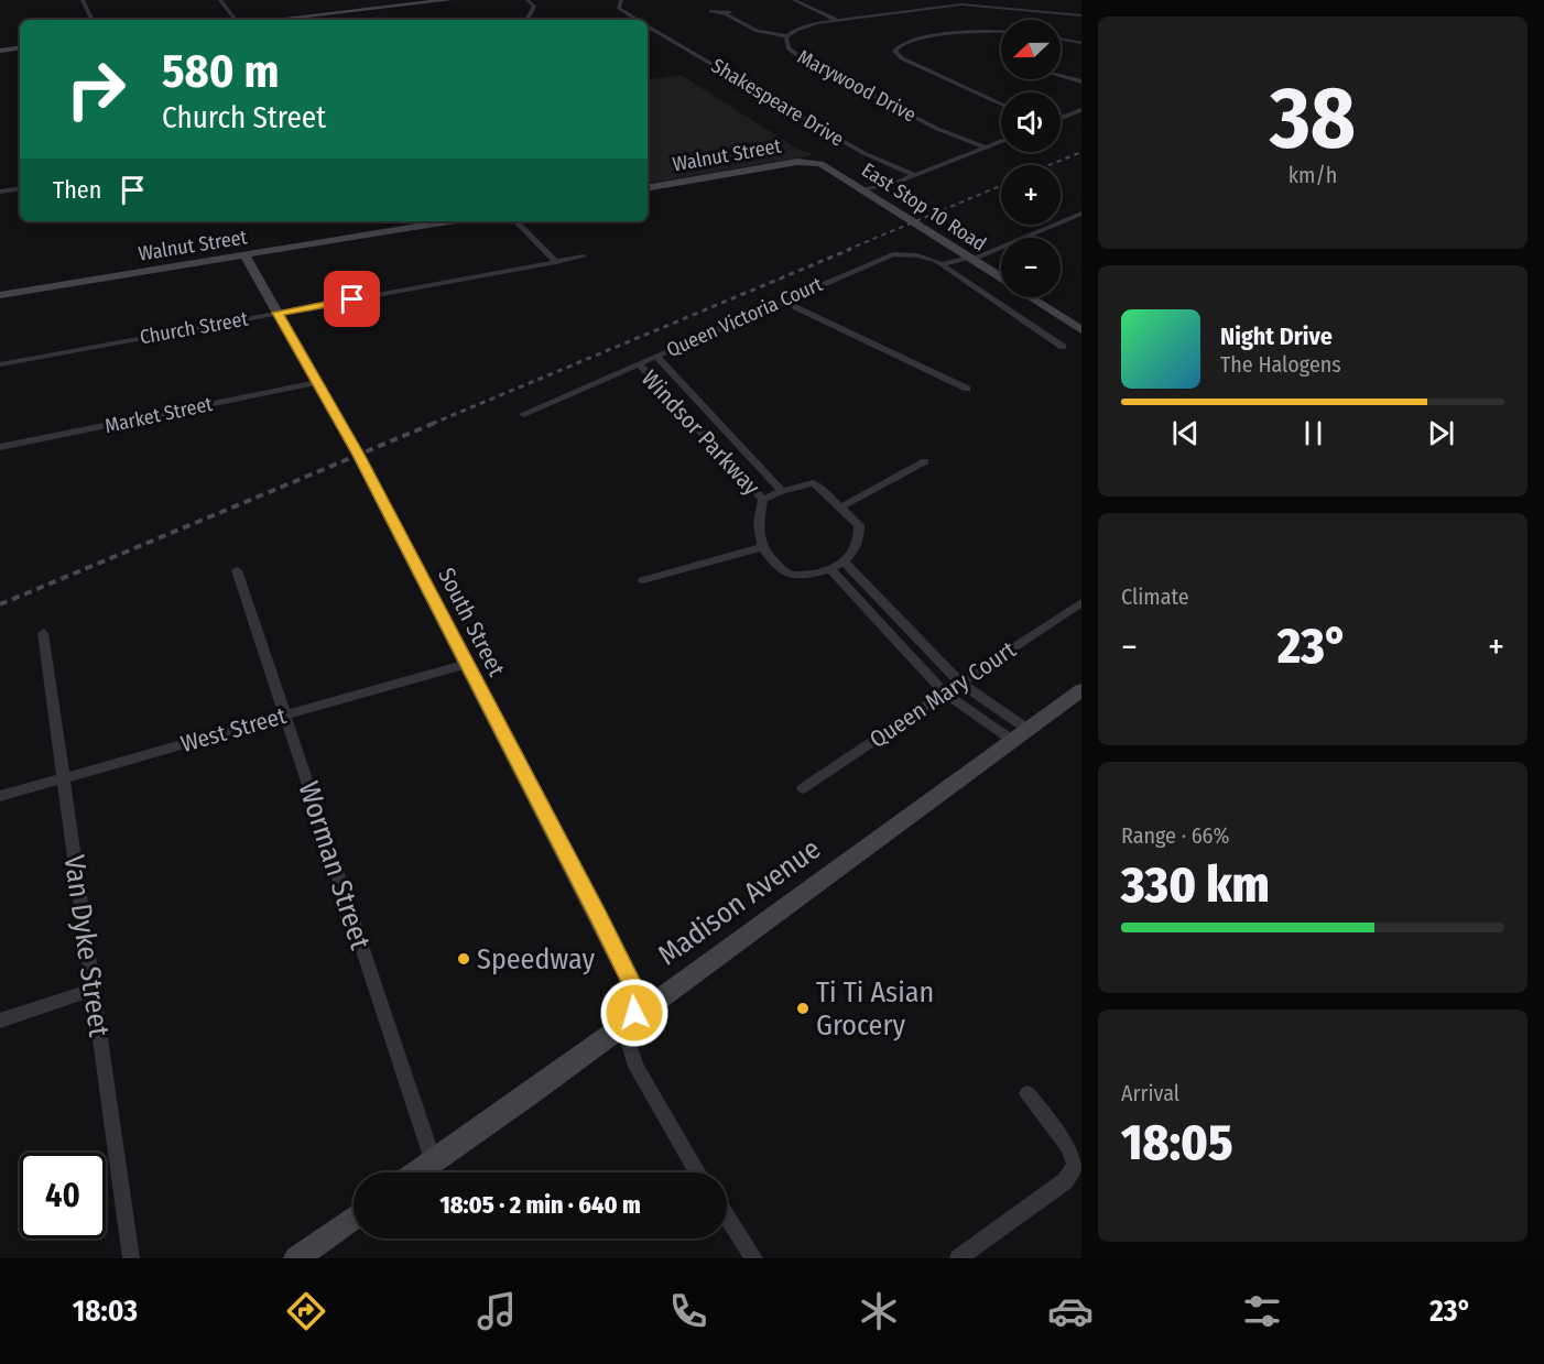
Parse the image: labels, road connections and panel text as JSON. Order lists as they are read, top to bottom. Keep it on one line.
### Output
{"streets":{"street":["Marywood Drive","Shakespeare Drive","Walnut Street","East Stop 10 Road","Queen Victoria Court","Church Street","Market Street","Windsor Parkway","South Street","Queen Mary Court","West Street","Worman Street","Madison Avenue","Van Dyke Street"]},"crossings":[["Walnut Street","East Stop 10 Road"],["Walnut Street","South Street"],["East Stop 10 Road","Queen Victoria Court"],["Queen Victoria Court","Windsor Parkway"],["Church Street","South Street"],["Market Street","South Street"],["South Street","West Street"],["South Street","Madison Avenue"],["West Street","Worman Street"],["West Street","Van Dyke Street"],["Worman Street","Madison Avenue"]],"places":["Speedway","Ti Ti Asian Grocery"],"north":"left","page":{"tile":[["38","km/h"],"Climate",["Range · 66%","330 km"],["Arrival","18:05"]],"map_buttons":["+","−"],"turn":["580 m","Church Street"],"then":"Then","song":["Night Drive","The Halogens"],"heat":["−","23°","+"],"limit":"40","trip":"18:05 · 2 min · 640 m","tabs":["18:03","23°"]}}
